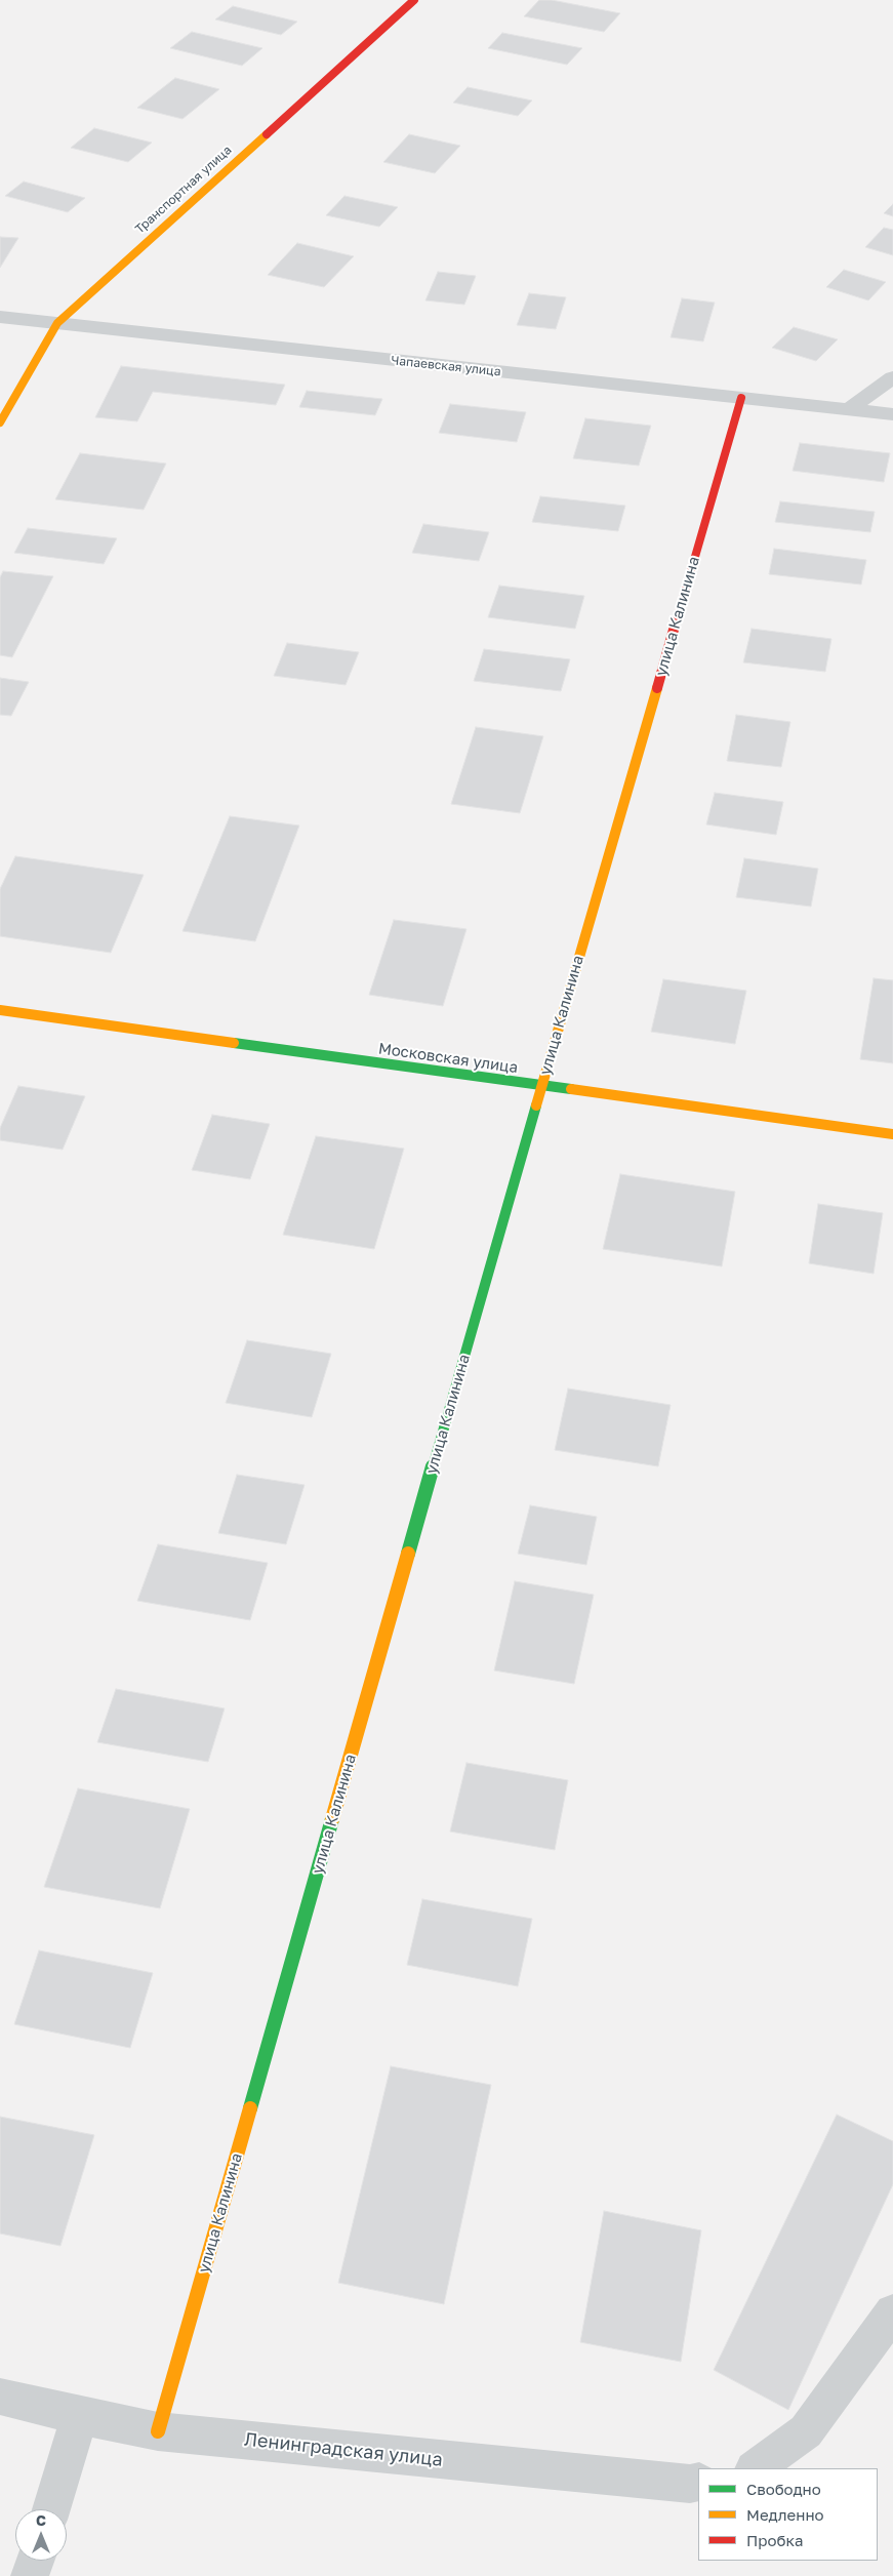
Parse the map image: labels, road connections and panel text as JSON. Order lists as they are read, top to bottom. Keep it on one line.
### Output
{"streets":{"street":["Транспортная улица","Чапаевская улица","улица Калинина","Московская улица","Ленинградская улица"]},"crossings":[["Транспортная улица","Чапаевская улица"],["Чапаевская улица","улица Калинина"],["улица Калинина","Московская улица"],["улица Калинина","Ленинградская улица"]],"legend":["Свободно","Медленно","Пробка"],"north":"top"}
